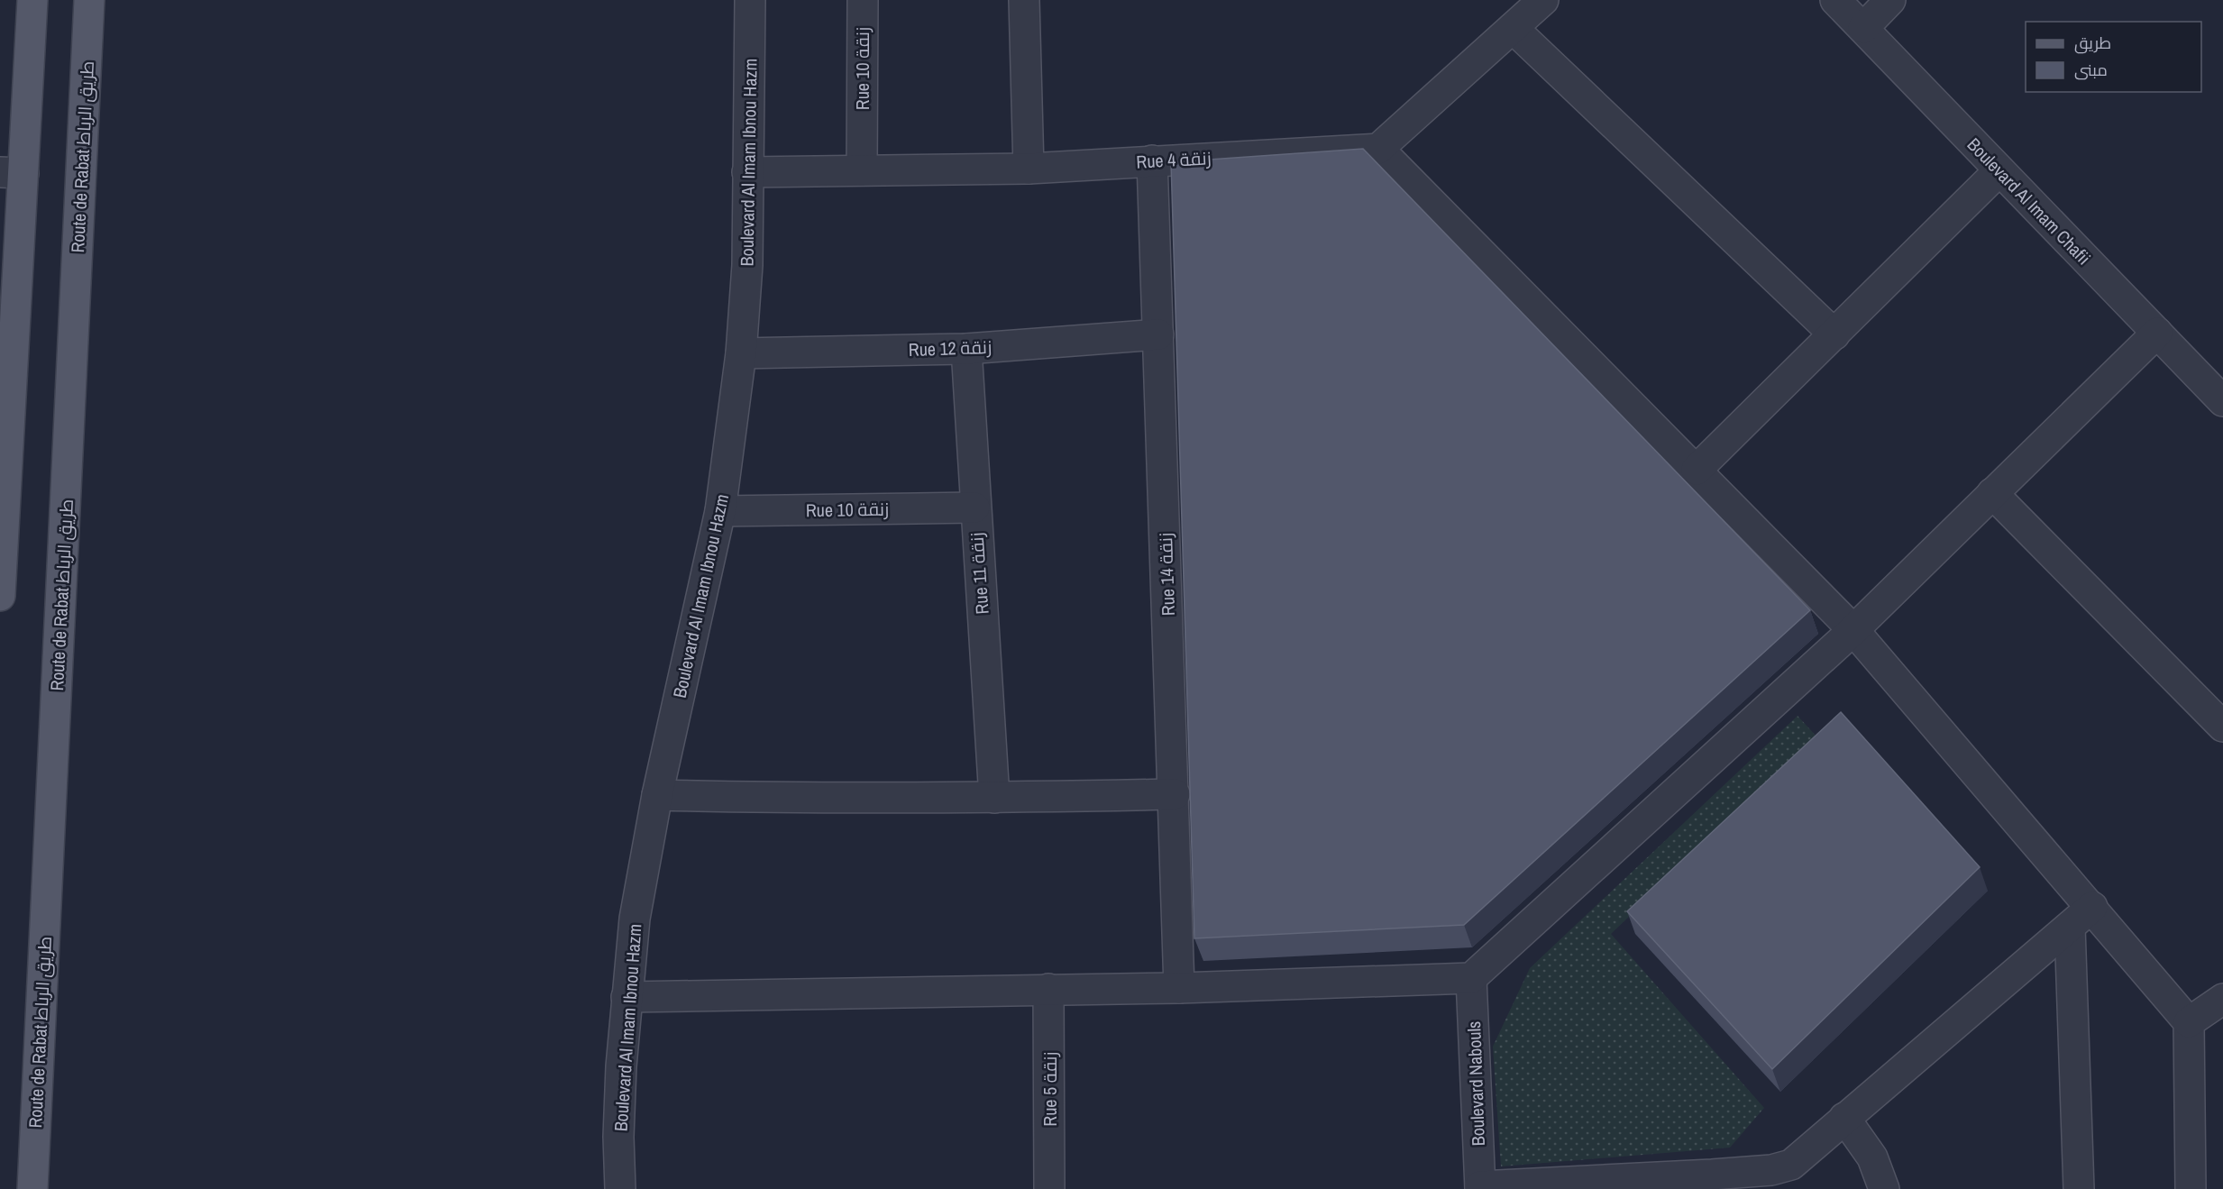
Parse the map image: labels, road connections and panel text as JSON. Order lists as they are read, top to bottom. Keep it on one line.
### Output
{"streets":{"main road":["Route de Rabat طريق الرباط"],"street":["Rue 10 زنقة","Rue 4 زنقة","Boulevard Al Imam Ibnou Hazm","Boulevard Al Imam Chafii","Rue 12 زنقة","Rue 11 زنقة","Rue 14 زنقة","Boulevard Nabouls","Rue 5 زنقة"]},"crossings":[["Rue 10 زنقة","Rue 4 زنقة"],["Rue 10 زنقة","Boulevard Al Imam Ibnou Hazm"],["Rue 10 زنقة","Rue 11 زنقة"],["Rue 4 زنقة","Boulevard Al Imam Ibnou Hazm"],["Rue 4 زنقة","Rue 14 زنقة"],["Boulevard Al Imam Ibnou Hazm","Rue 12 زنقة"],["Rue 12 زنقة","Rue 11 زنقة"],["Rue 12 زنقة","Rue 14 زنقة"]],"legend":["طريق","مبنى"]}
